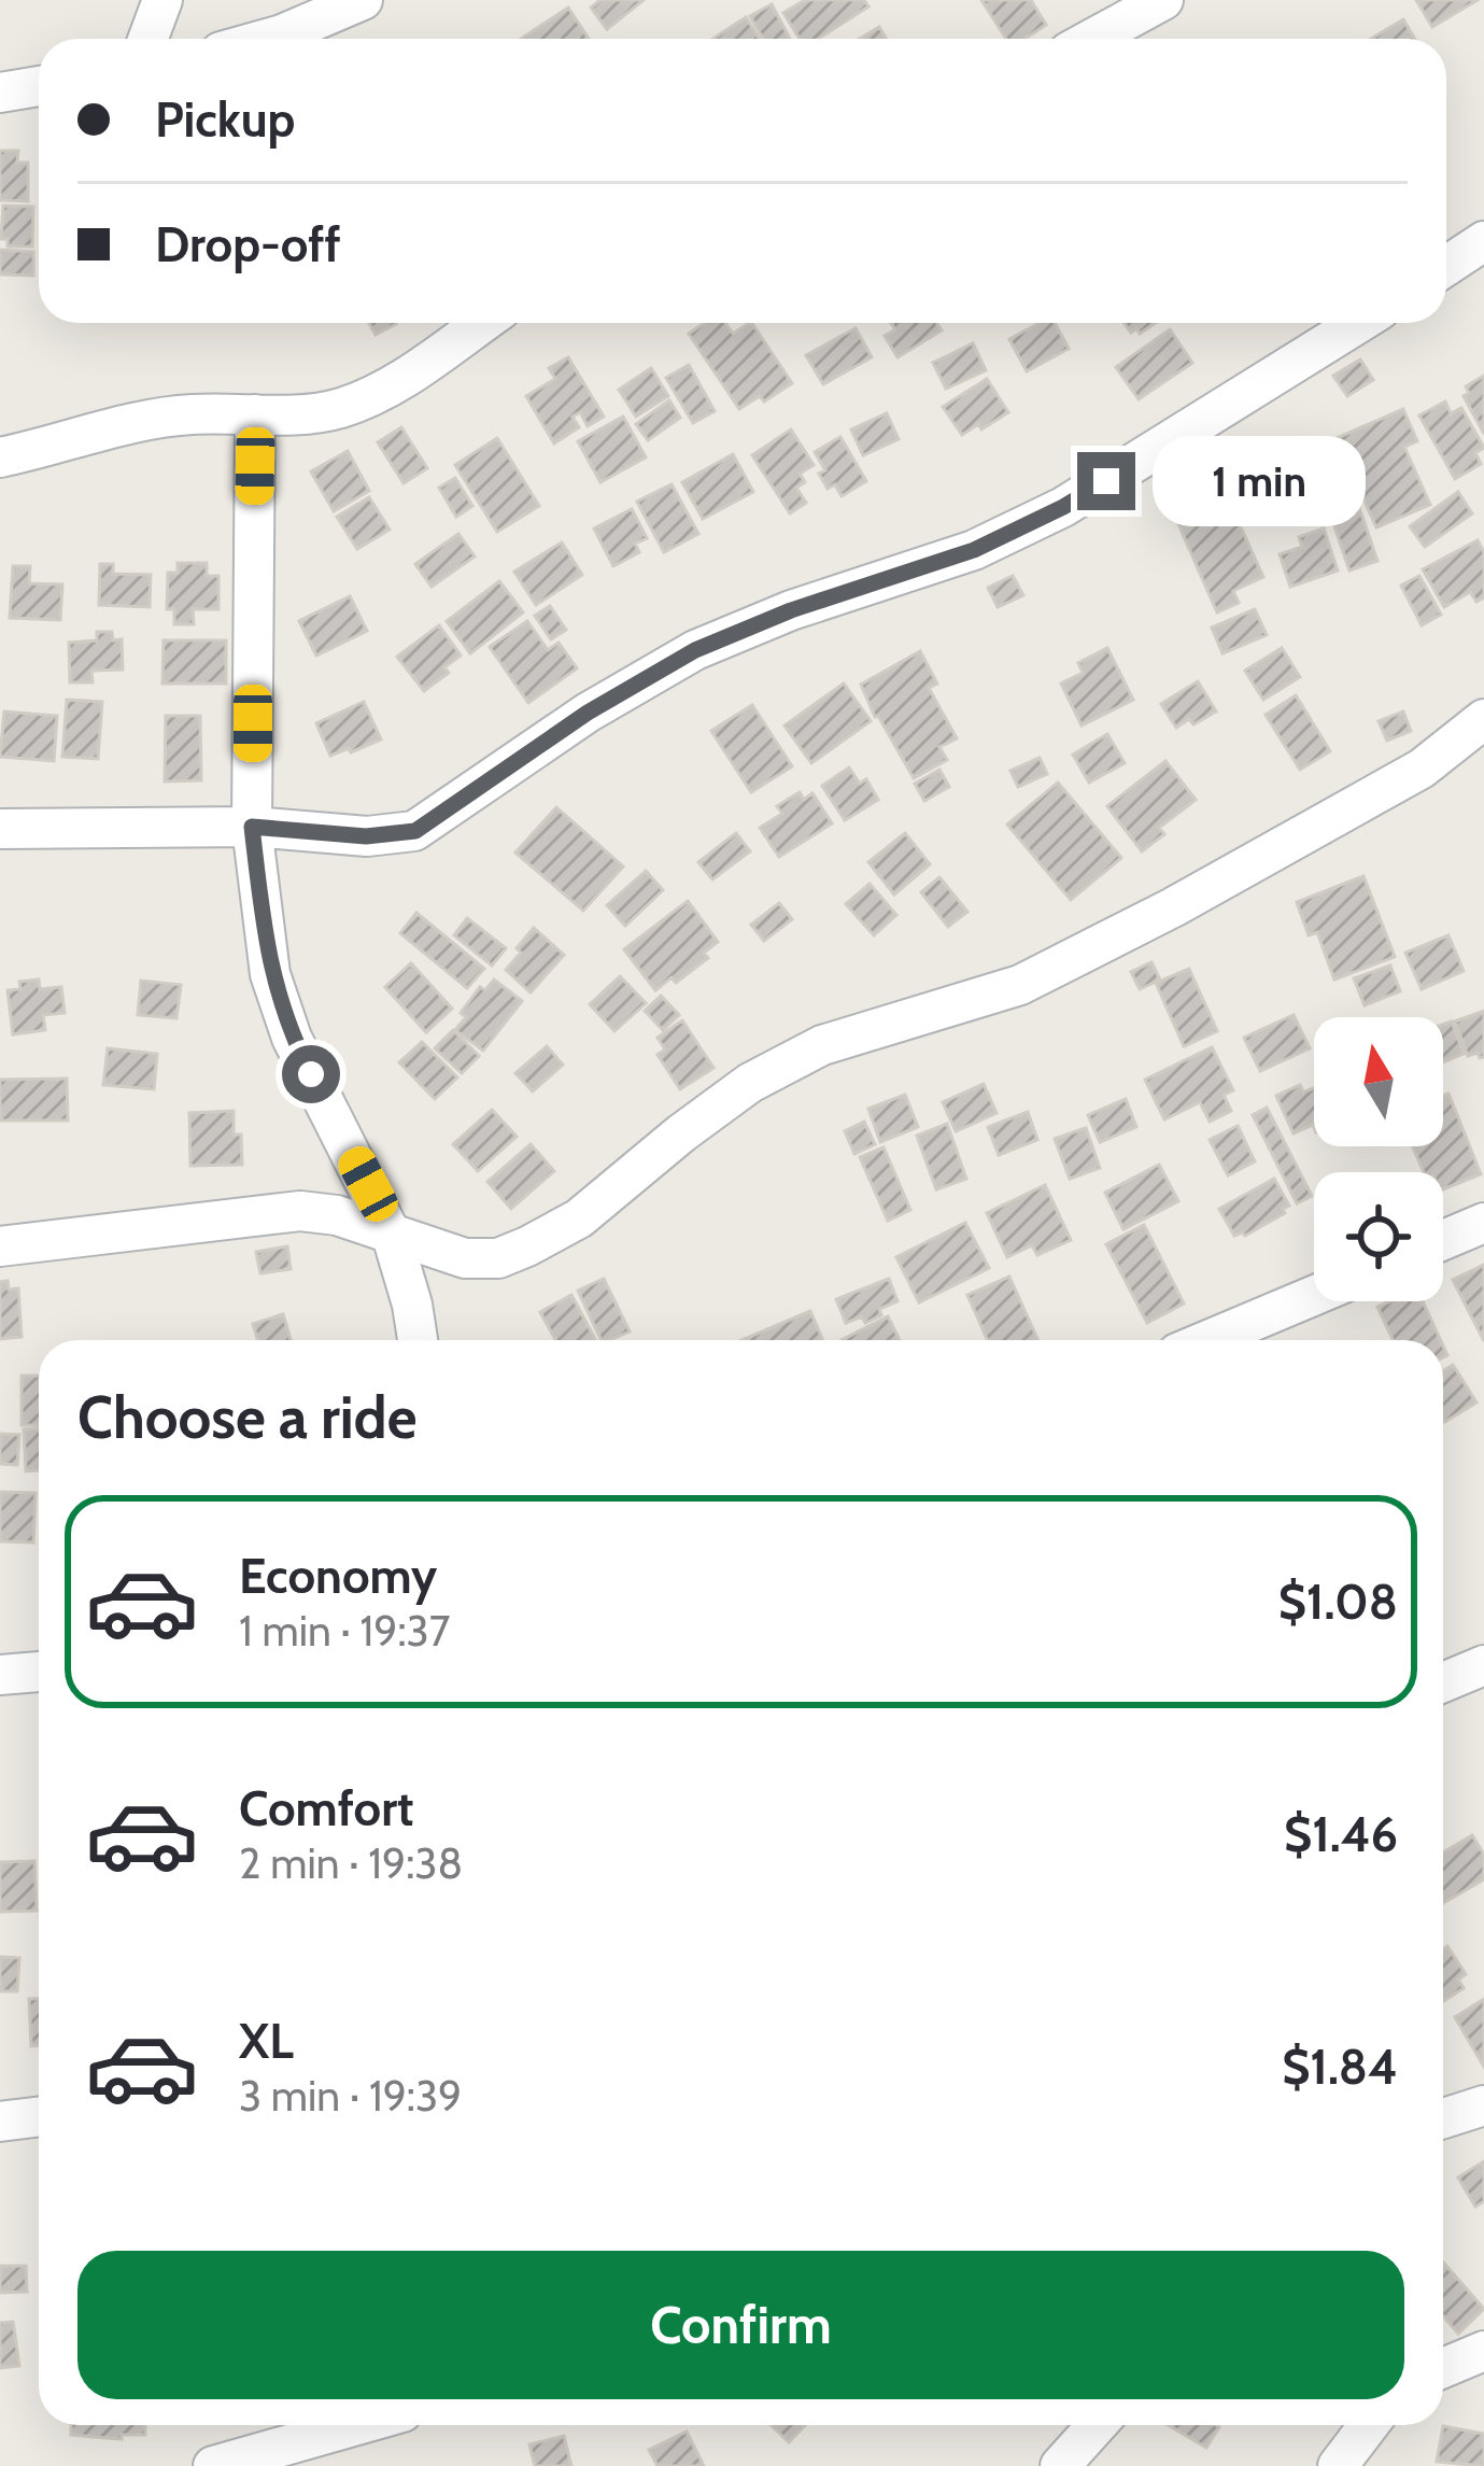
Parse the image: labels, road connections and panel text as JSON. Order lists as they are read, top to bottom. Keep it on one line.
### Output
{"north":"top","page":{"banner":["Pickup","Drop-off"],"bubble":"1 min","heading":"Choose a ride","list":[{"name":"Economy","note":"1 min · 19:37","value":"$1.08"},{"name":"Comfort","note":"2 min · 19:38","value":"$1.46"},{"name":"XL","note":"3 min · 19:39","value":"$1.84"}],"buttons":"Confirm"}}
